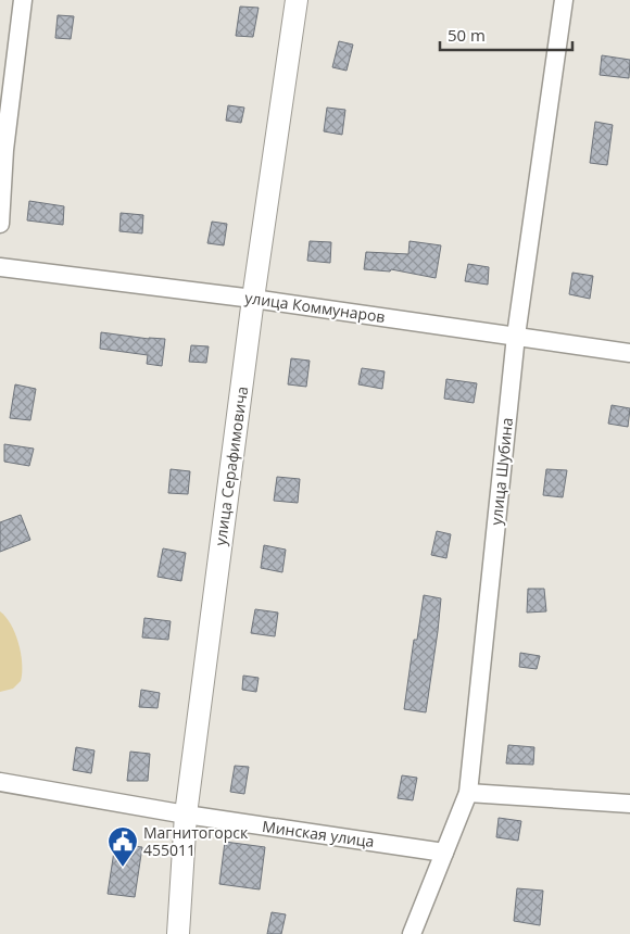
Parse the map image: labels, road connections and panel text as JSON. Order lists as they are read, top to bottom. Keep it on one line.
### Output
{"streets":{"street":["улица Коммунаров","улица Серафимовича","улица Шубина","Минская улица"]},"crossings":[["улица Коммунаров","улица Серафимовича"],["улица Коммунаров","улица Шубина"],["улица Серафимовича","Минская улица"],["улица Шубина","Минская улица"]],"places":{"public building":["Магнитогорск 455011"]},"scale_bar":"50 m"}
